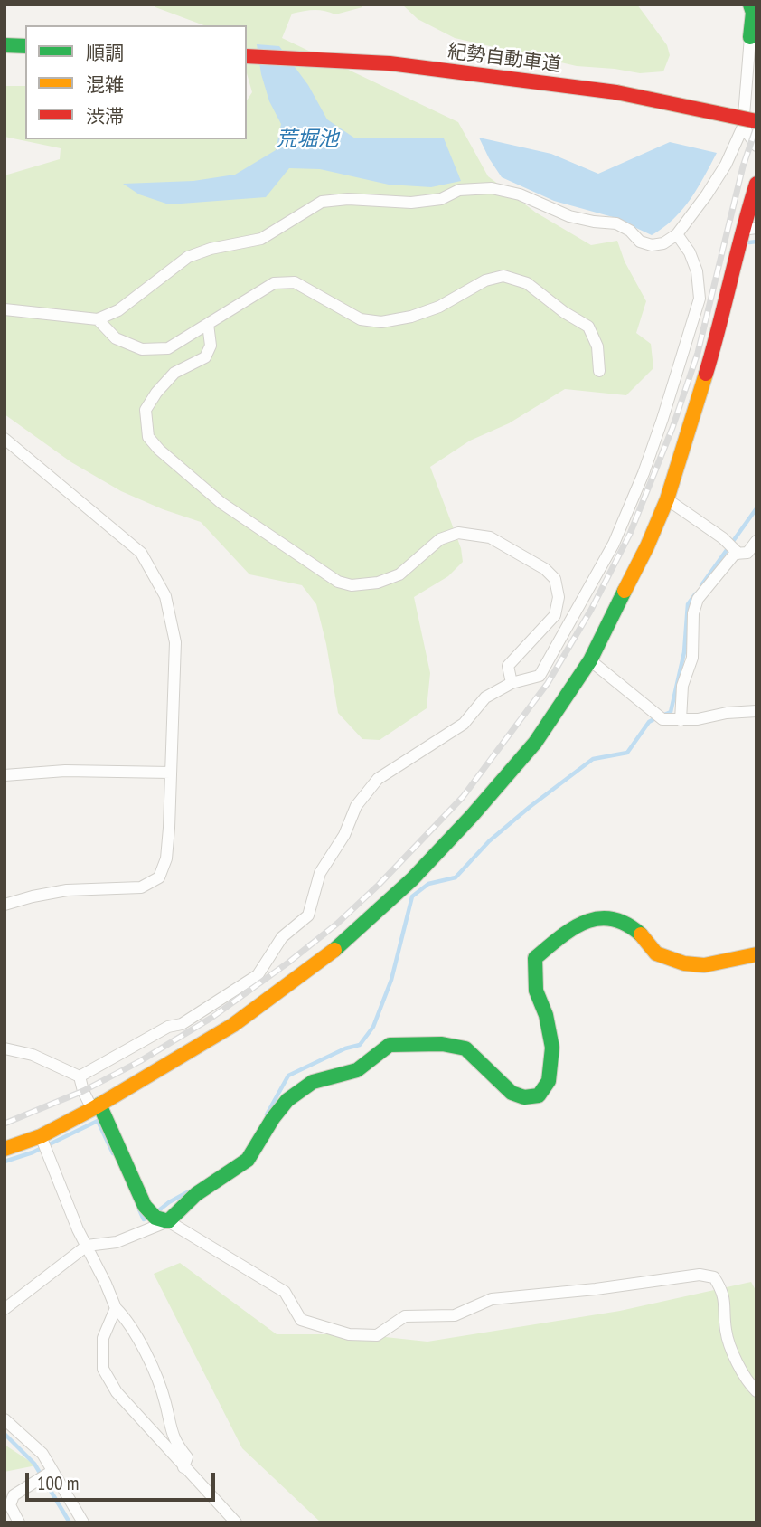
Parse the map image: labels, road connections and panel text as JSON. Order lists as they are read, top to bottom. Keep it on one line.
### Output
{"streets":{"main road":["紀勢自動車道"]},"water":["荒堀池"],"legend":["順調","混雑","渋滞"],"scale_bar":"100 m"}
